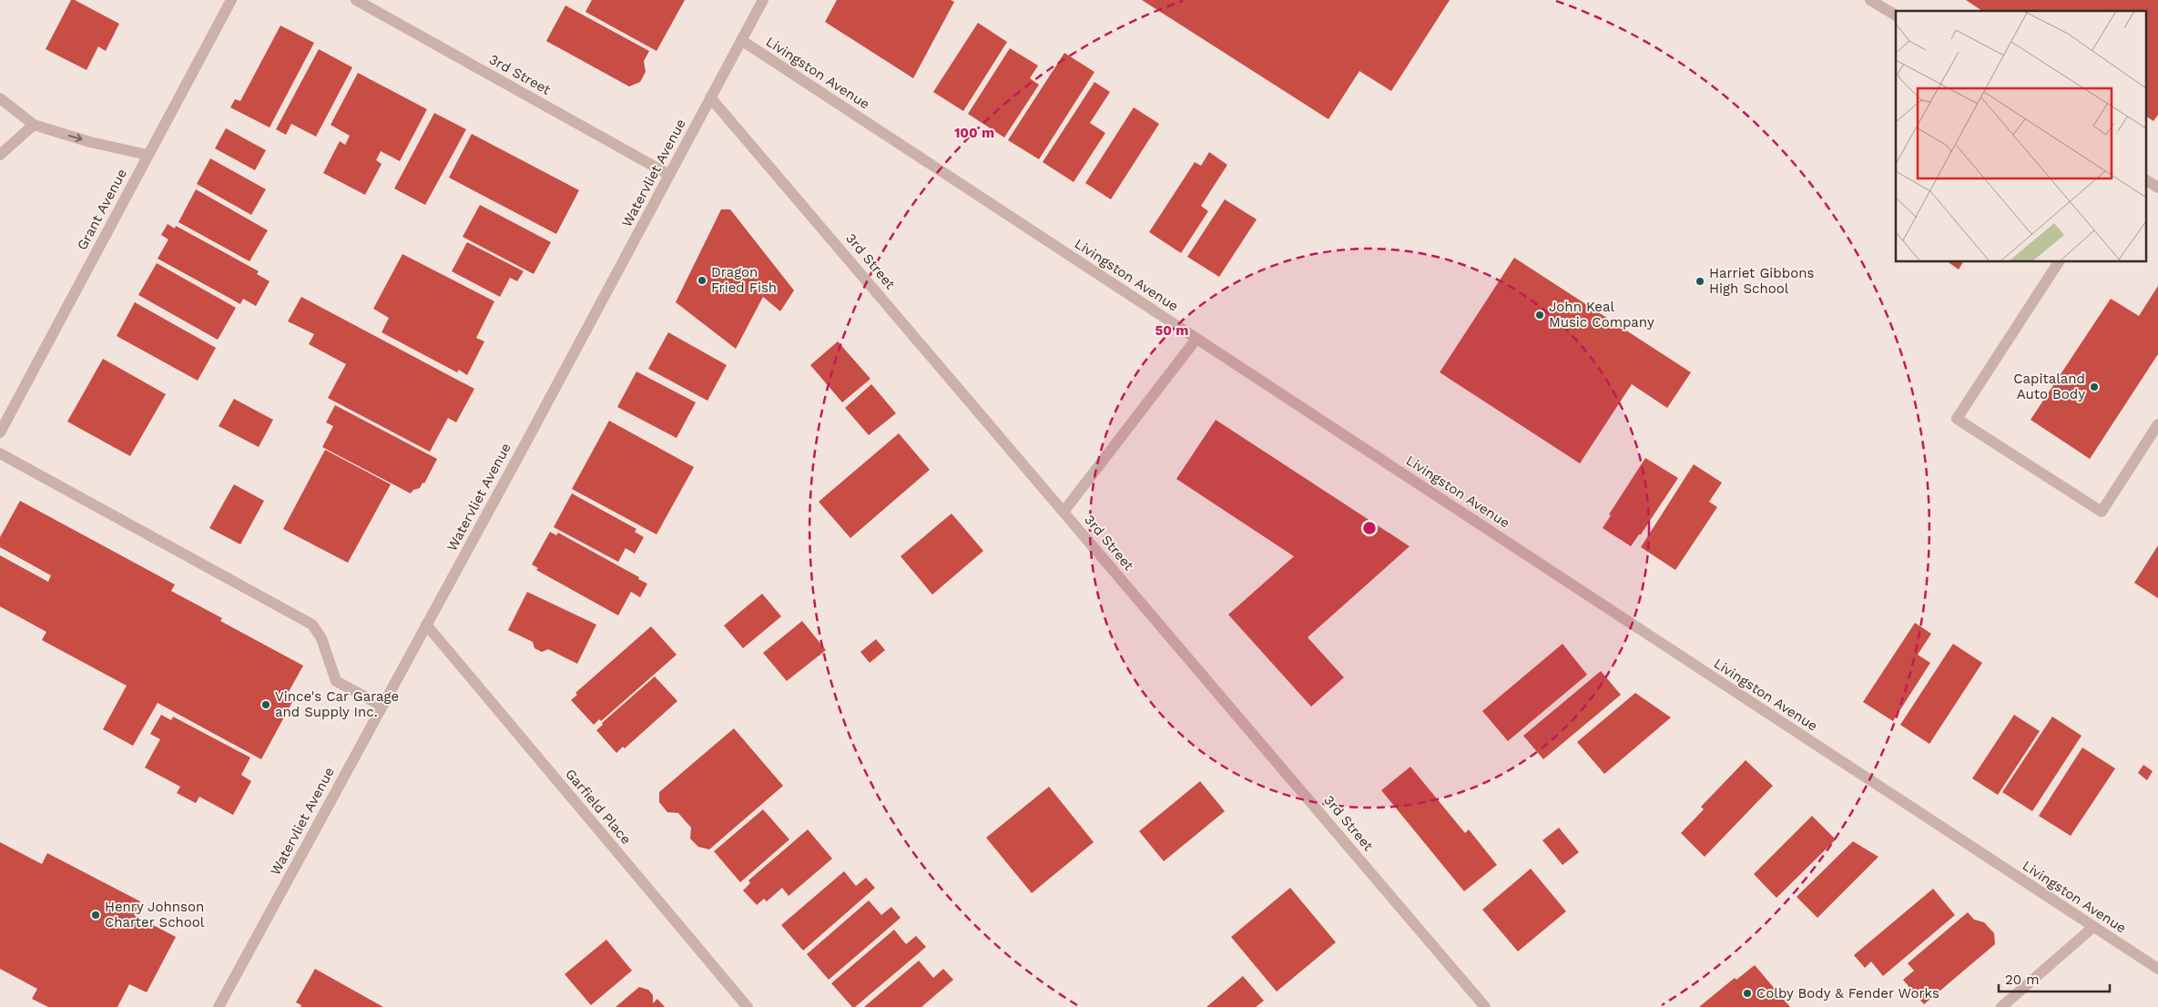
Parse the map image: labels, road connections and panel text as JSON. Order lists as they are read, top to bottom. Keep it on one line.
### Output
{"streets":{"street":["Livingston Avenue","3rd Street","Watervliet Avenue","Grant Avenue","Garfield Place"]},"crossings":[["Livingston Avenue","Watervliet Avenue"],["3rd Street","Watervliet Avenue"],["Watervliet Avenue","Garfield Place"]],"places":["Dragon Fried Fish","Harriet Gibbons High School","John Keal Music Company","Capitaland Auto Body","Vince's Car Garage and Supply Inc.","Henry Johnson Charter School","Colby Body & Fender Works"],"scale_bar":"20 m","rings":["100 m","50 m"]}
